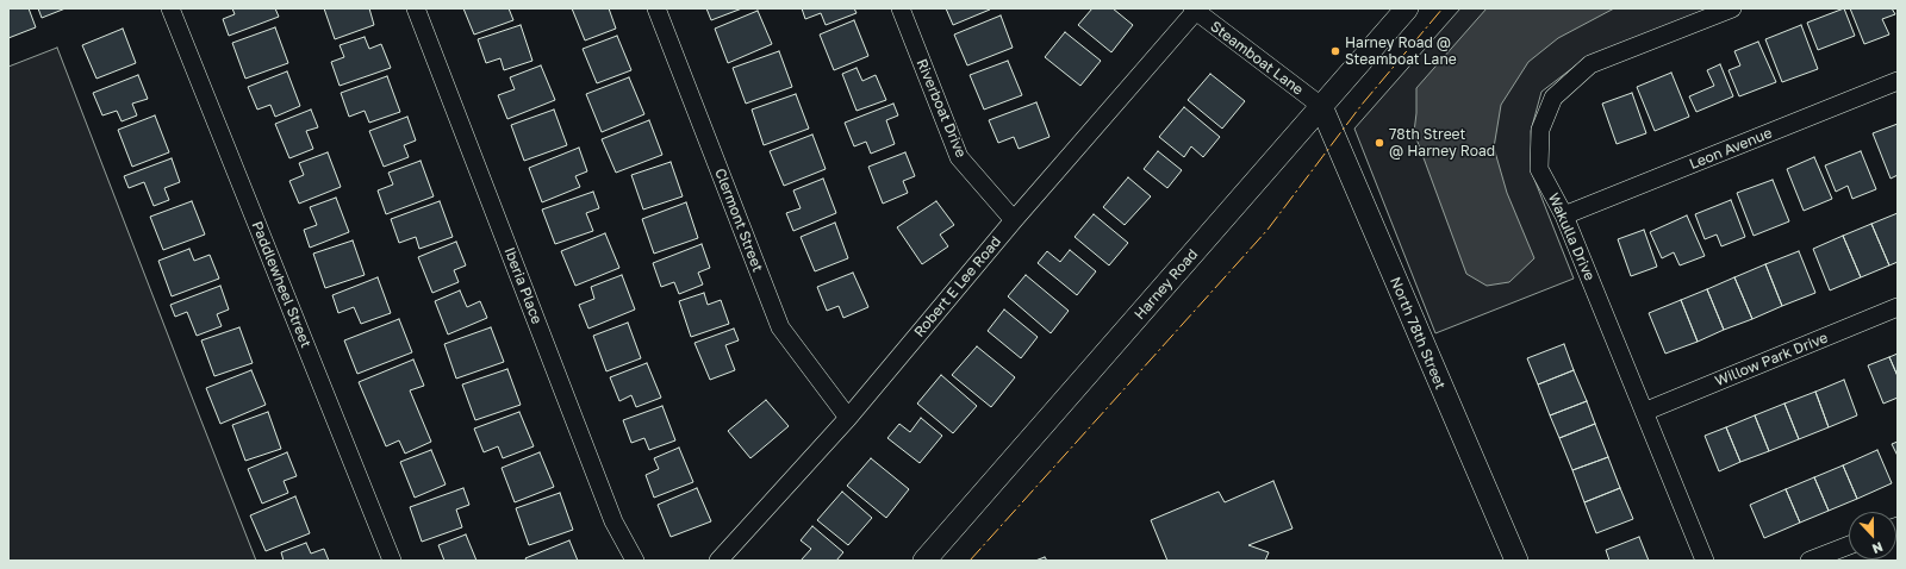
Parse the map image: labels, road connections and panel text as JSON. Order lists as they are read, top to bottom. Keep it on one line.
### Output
{"streets":{"street":["Steamboat Lane","Riverboat Drive","Leon Avenue","Clermont Street","Wakulla Drive","Paddlewheel Street","Harney Road","Iberia Place","Robert E Lee Road","North 78th Street","Willow Park Drive"]},"crossings":[["Steamboat Lane","Harney Road"],["Steamboat Lane","Robert E Lee Road"],["Steamboat Lane","North 78th Street"],["Riverboat Drive","Robert E Lee Road"],["Leon Avenue","Wakulla Drive"],["Clermont Street","Robert E Lee Road"],["Wakulla Drive","Willow Park Drive"],["Harney Road","North 78th Street"]],"places":["Harney Road @ Steamboat Lane","78th Street @ Harney Road"],"north":"bottom"}
